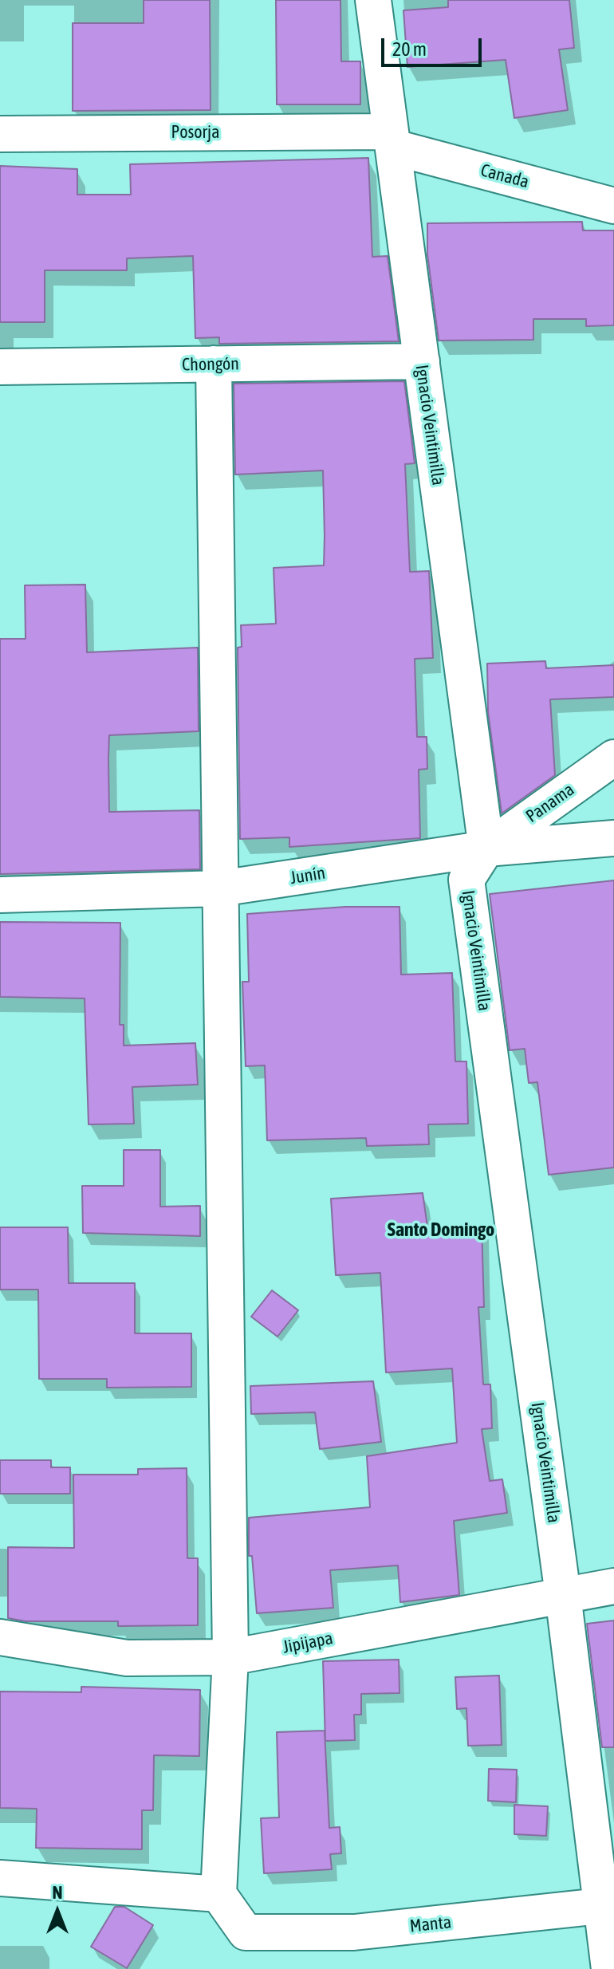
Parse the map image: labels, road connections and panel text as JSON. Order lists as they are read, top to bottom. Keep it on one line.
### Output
{"streets":{"street":["Posorja","Canada","Chongón","Ignacio Veintimilla","Panama","Junín","Jipijapa","Manta"]},"crossings":[["Posorja","Canada"],["Posorja","Ignacio Veintimilla"],["Canada","Ignacio Veintimilla"],["Chongón","Ignacio Veintimilla"],["Ignacio Veintimilla","Panama"],["Ignacio Veintimilla","Junín"],["Ignacio Veintimilla","Jipijapa"],["Ignacio Veintimilla","Manta"],["Panama","Junín"]],"districts":["Santo Domingo"],"scale_bar":"20 m","north":"top"}
